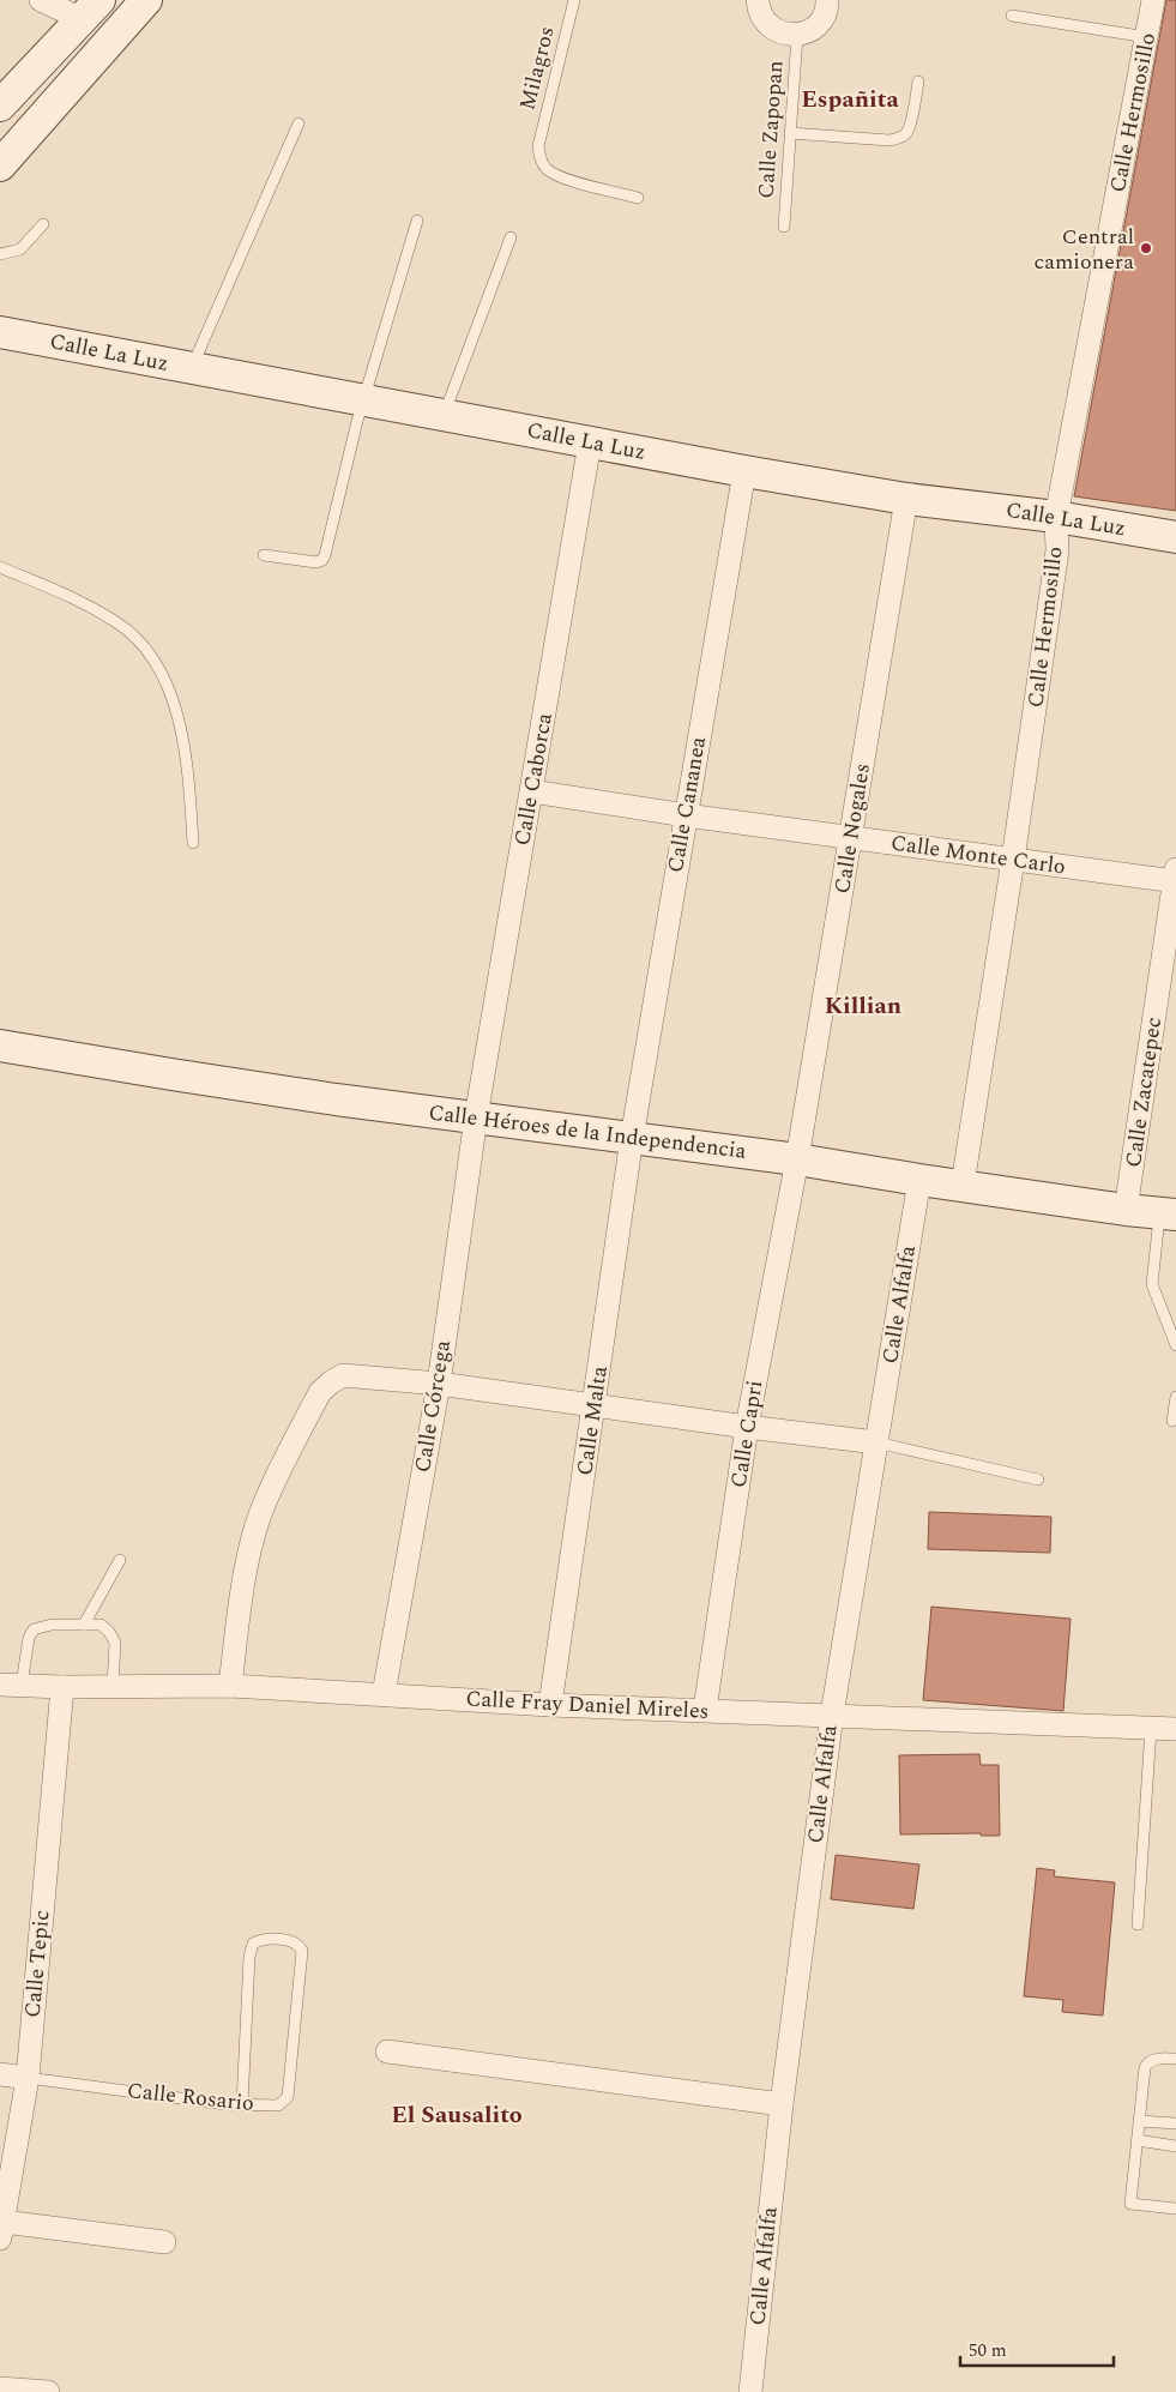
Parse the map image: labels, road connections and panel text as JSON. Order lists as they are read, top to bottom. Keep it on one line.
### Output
{"streets":{"street":["Calle Hermosillo","Calle La Luz","Calle Caborca","Calle Cananea","Calle Nogales","Calle Monte Carlo","Calle Zacatepec","Calle Héroes de la Independencia","Calle Alfalfa","Calle Córcega","Calle Malta","Calle Capri","Calle Fray Daniel Mireles","Calle Tepic","Calle Rosario"],"lane":["Milagros","Calle Zapopan"]},"crossings":[["Calle Hermosillo","Calle La Luz"],["Calle Hermosillo","Calle Monte Carlo"],["Calle Hermosillo","Calle Héroes de la Independencia"],["Calle La Luz","Calle Caborca"],["Calle La Luz","Calle Cananea"],["Calle La Luz","Calle Nogales"],["Calle Caborca","Calle Monte Carlo"],["Calle Caborca","Calle Héroes de la Independencia"],["Calle Caborca","Calle Córcega"],["Calle Cananea","Calle Monte Carlo"],["Calle Cananea","Calle Héroes de la Independencia"],["Calle Cananea","Calle Malta"],["Calle Nogales","Calle Monte Carlo"],["Calle Nogales","Calle Héroes de la Independencia"],["Calle Nogales","Calle Capri"],["Calle Monte Carlo","Calle Zacatepec"],["Calle Zacatepec","Calle Héroes de la Independencia"],["Calle Héroes de la Independencia","Calle Alfalfa"],["Calle Héroes de la Independencia","Calle Córcega"],["Calle Héroes de la Independencia","Calle Malta"],["Calle Héroes de la Independencia","Calle Capri"],["Calle Alfalfa","Calle Fray Daniel Mireles"],["Calle Córcega","Calle Fray Daniel Mireles"],["Calle Malta","Calle Fray Daniel Mireles"],["Calle Capri","Calle Fray Daniel Mireles"],["Calle Fray Daniel Mireles","Calle Tepic"],["Calle Tepic","Calle Rosario"]],"districts":["Españita","Killian","El Sausalito"],"places":["Central camionera"],"scale_bar":"50 m"}
